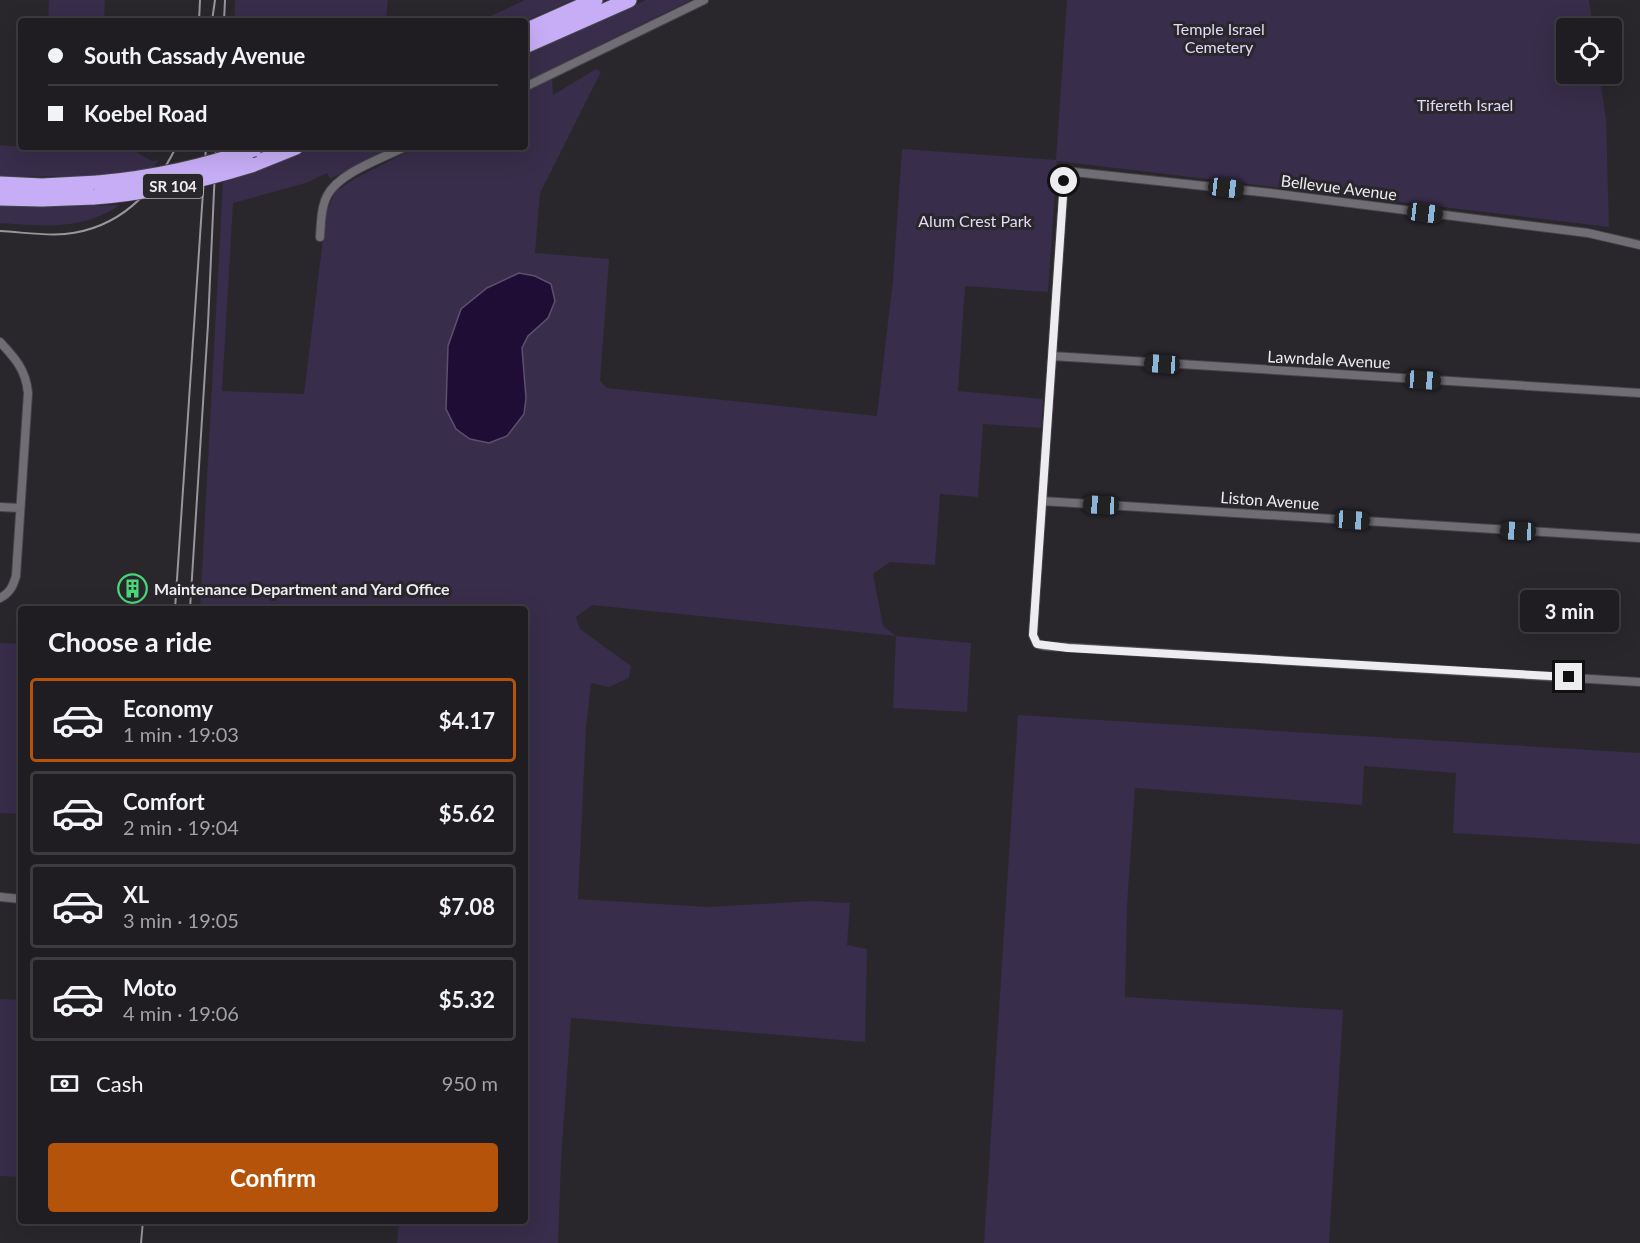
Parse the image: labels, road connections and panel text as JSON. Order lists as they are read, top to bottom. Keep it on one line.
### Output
{"streets":{"highway":["SR 104"],"street":["Bellevue Avenue","Lawndale Avenue","Liston Avenue"]},"crossings":[["Bellevue Avenue","Lawndale Avenue"]],"parks":["Temple Israel Cemetery","Tifereth Israel","Alum Crest Park"],"places":{"building":["Maintenance Department and Yard Office"]},"page":{"banner":["South Cassady Avenue","Koebel Road"],"bubble":"3 min","heading":"Choose a ride","list":[{"name":"Economy","note":"1 min · 19:03","value":"$4.17"},{"name":"Comfort","note":"2 min · 19:04","value":"$5.62"},{"name":"XL","note":"3 min · 19:05","value":"$7.08"},{"name":"Moto","note":"4 min · 19:06","value":"$5.32"}],"pay":["Cash","950 m"],"buttons":"Confirm"}}
